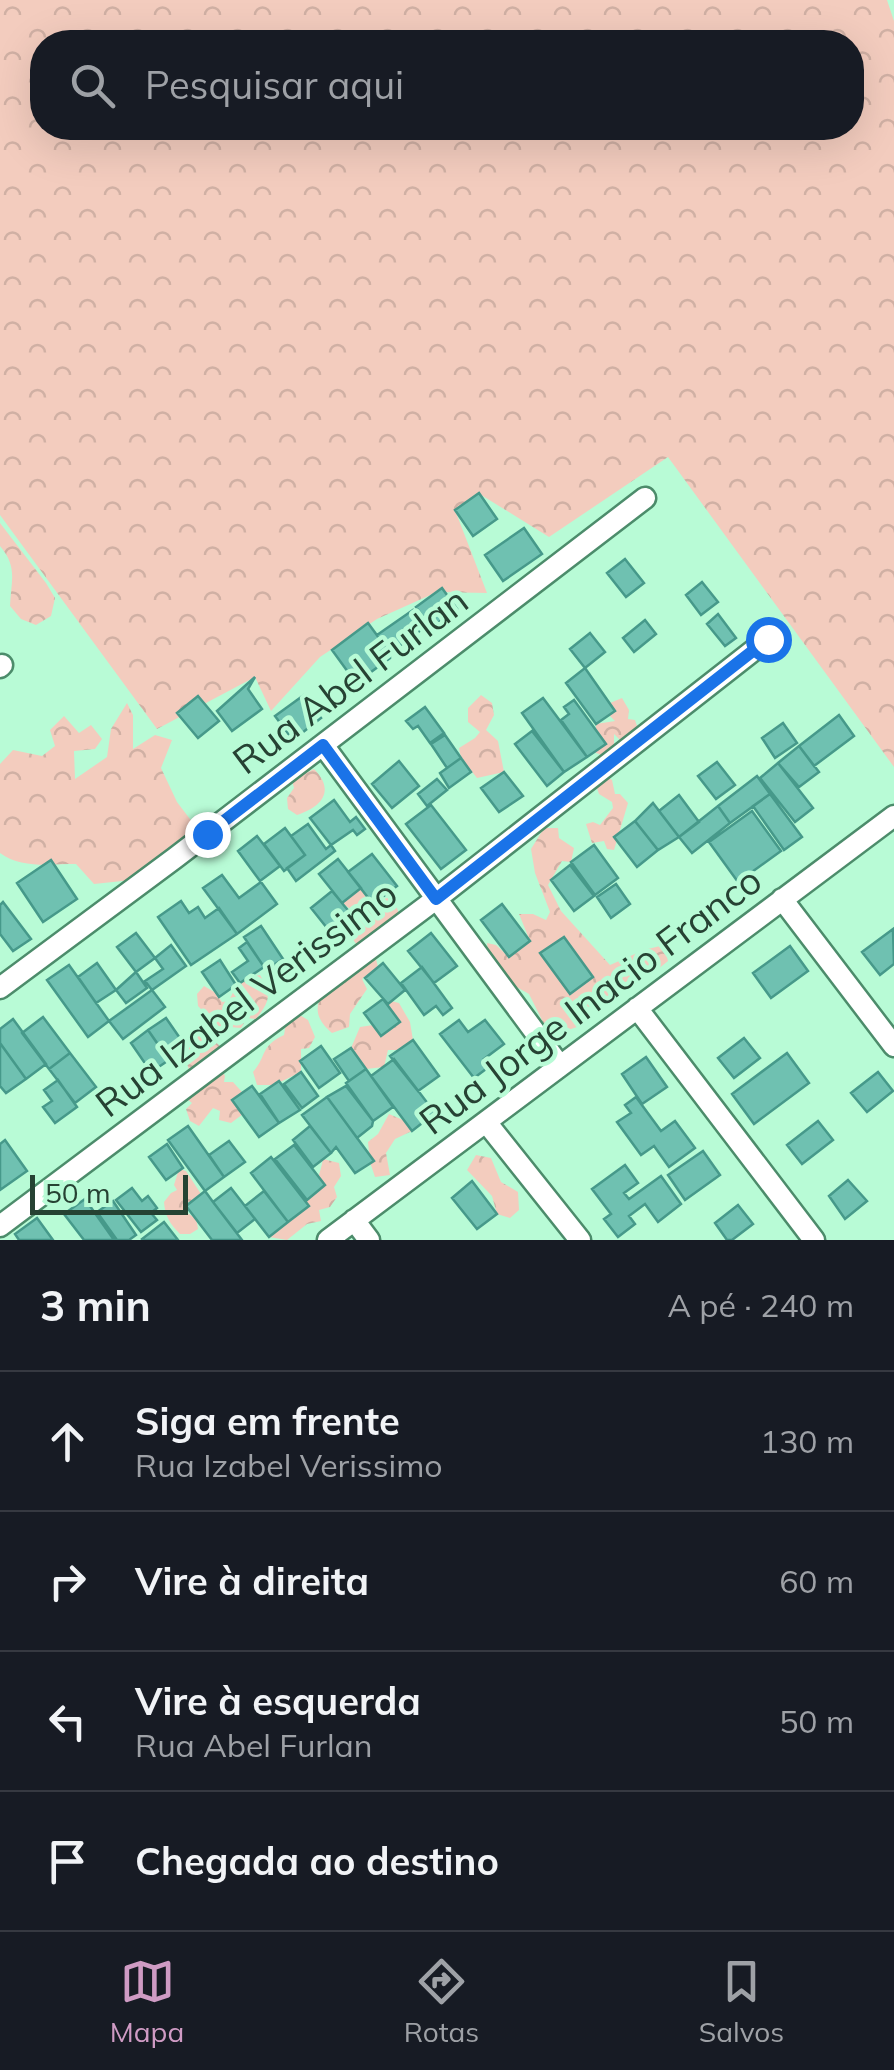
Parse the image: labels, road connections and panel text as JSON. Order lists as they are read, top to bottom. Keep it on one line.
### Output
{"streets":{"street":["Rua Abel Furlan","Rua Izabel Verissimo","Rua Jorge Inacio Franco"]},"scale_bar":"50 m","page":{"search":"Pesquisar aqui","scale":"50 m","heading":["3 min","A pé · 240 m"],"list":[["Siga em frente","Rua Izabel Verissimo","130 m"],["Vire à direita","60 m"],["Vire à esquerda","Rua Abel Furlan","50 m"],"Chegada ao destino"],"nav":["Mapa","Rotas","Salvos"]}}
